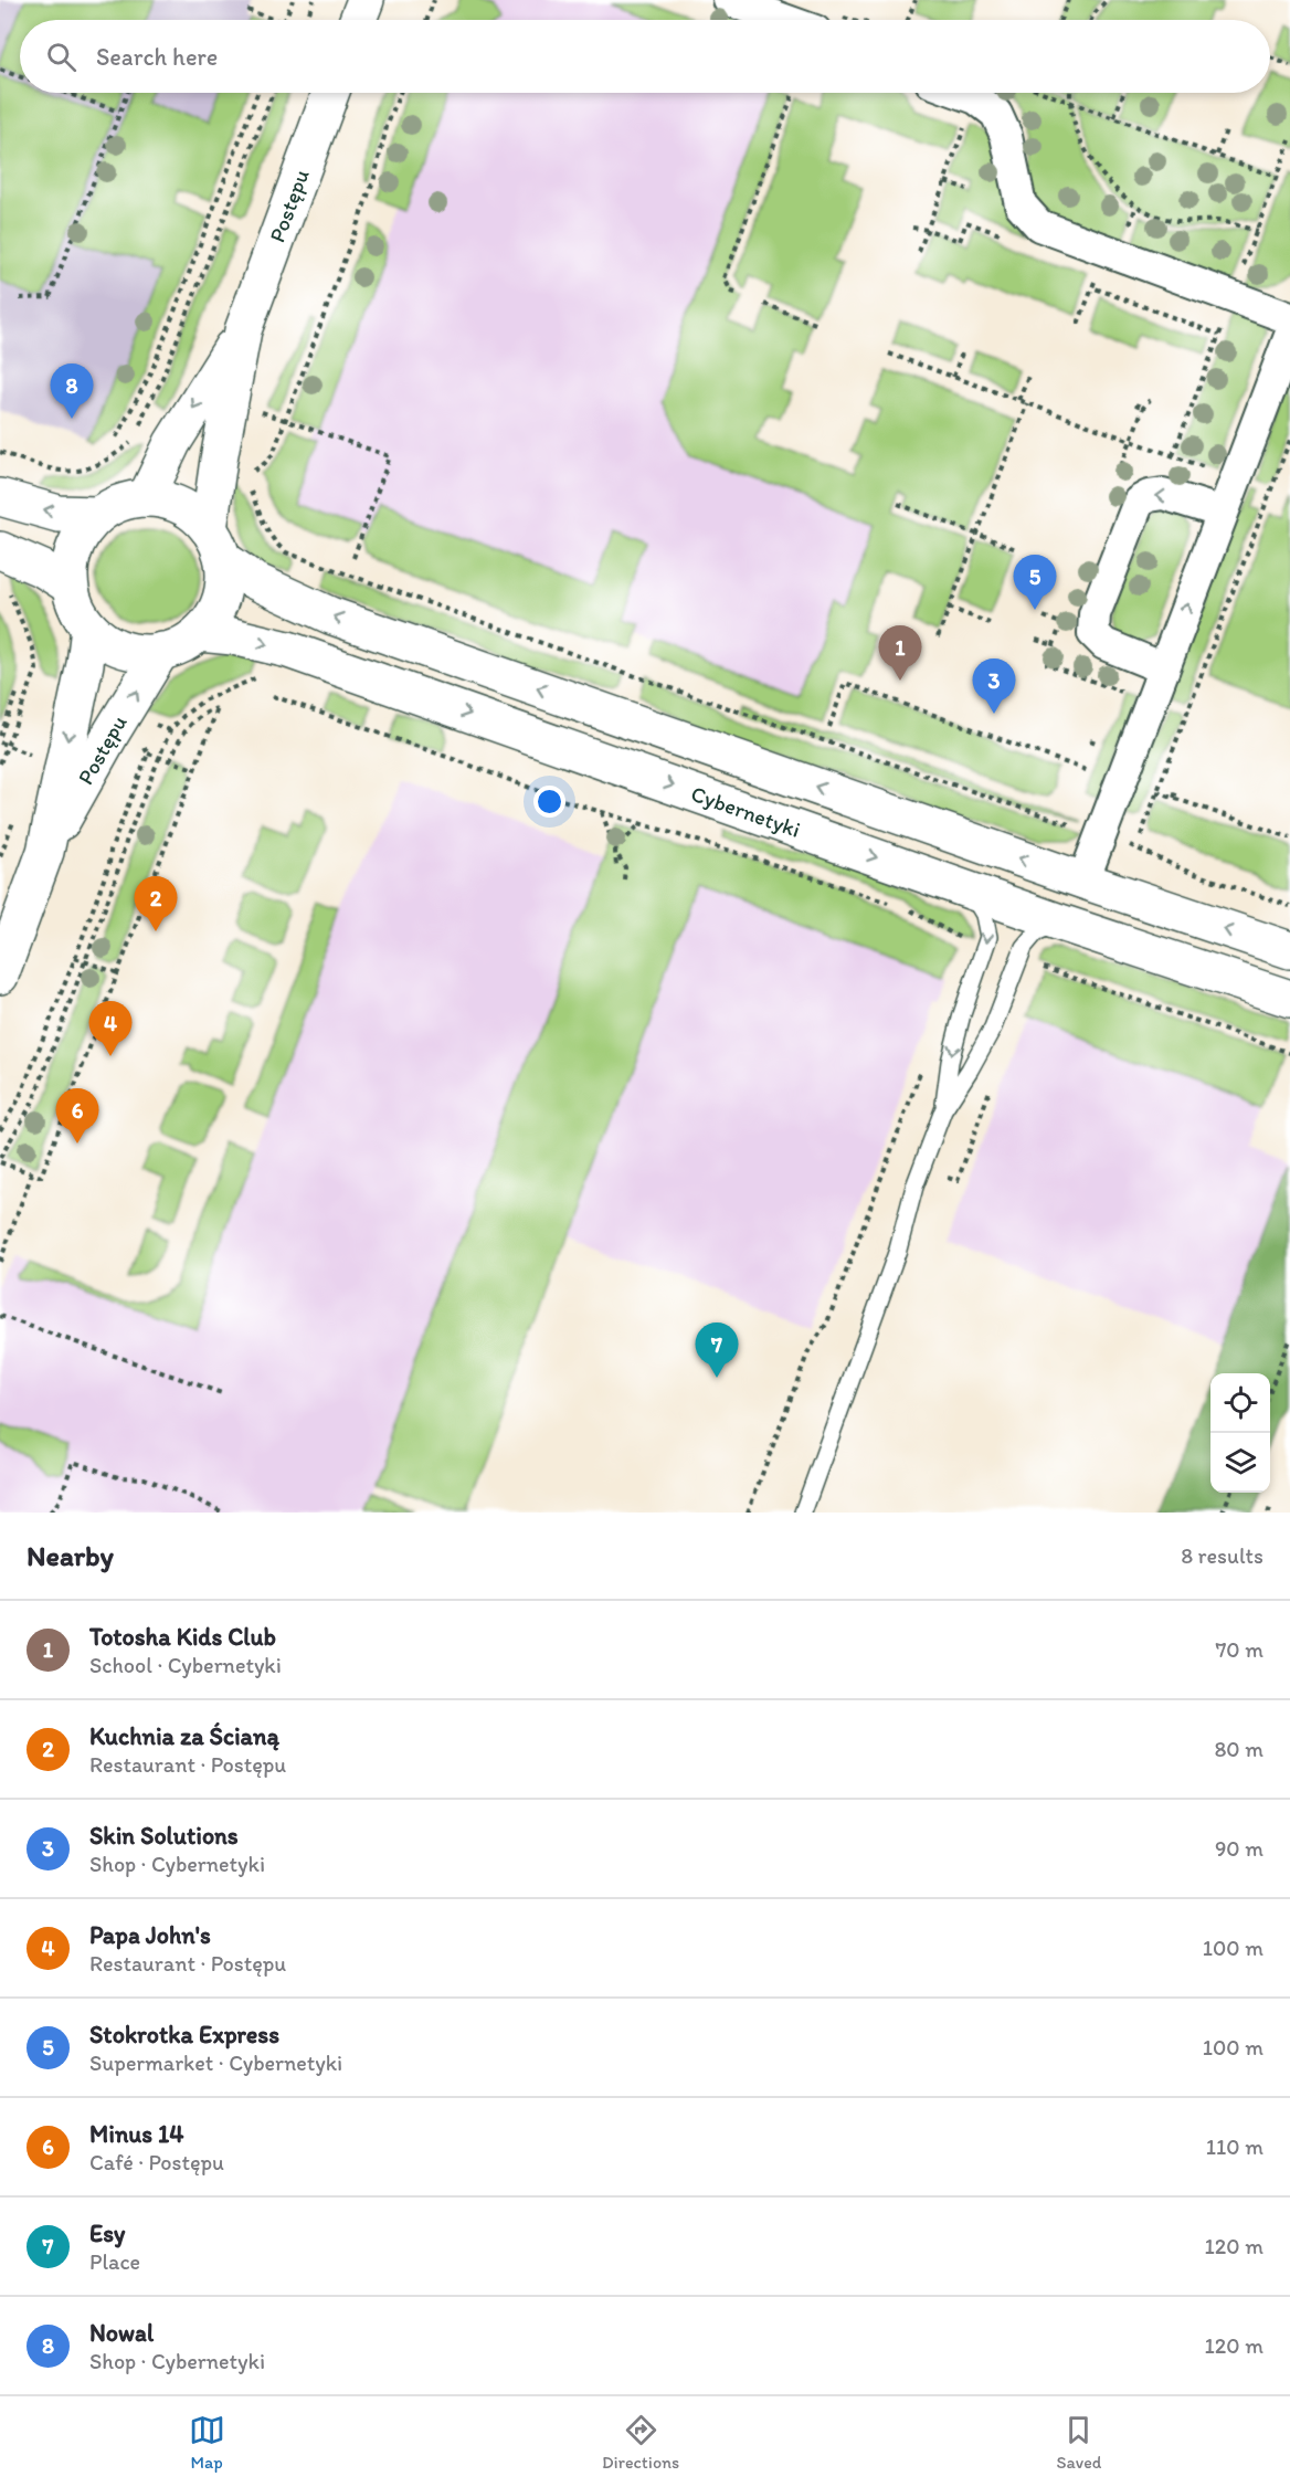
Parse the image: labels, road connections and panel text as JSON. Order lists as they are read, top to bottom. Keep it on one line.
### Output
{"streets":{"street":["Postępu","Cybernetyki"]},"crossings":[["Postępu","Cybernetyki"]],"page":{"search":"Search here","pins":["8","5","1","3","2","4","6","7"],"heading":["Nearby","8 results"],"list":[{"mark":"1","name":"Totosha Kids Club","note":"School · Cybernetyki","value":"70 m"},{"mark":"2","name":"Kuchnia za Ścianą","note":"Restaurant · Postępu","value":"80 m"},{"mark":"3","name":"Skin Solutions","note":"Shop · Cybernetyki","value":"90 m"},{"mark":"4","name":"Papa John's","note":"Restaurant · Postępu","value":"100 m"},{"mark":"5","name":"Stokrotka Express","note":"Supermarket · Cybernetyki","value":"100 m"},{"mark":"6","name":"Minus 14","note":"Café · Postępu","value":"110 m"},{"mark":"7","name":"Esy","note":"Place","value":"120 m"},{"mark":"8","name":"Nowal","note":"Shop · Cybernetyki","value":"120 m"}],"nav":["Map","Directions","Saved"]}}
